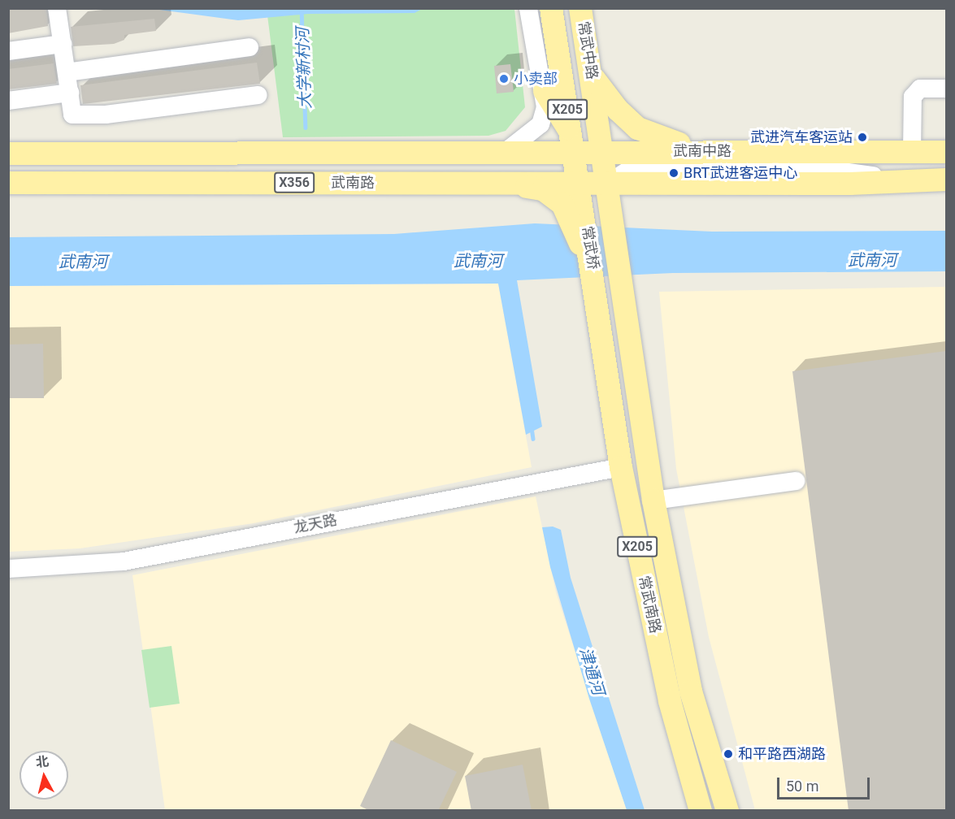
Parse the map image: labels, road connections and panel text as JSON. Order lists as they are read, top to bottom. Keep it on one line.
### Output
{"streets":{"main road":["常武中路","X205","武南中路","X356","武南路","常武桥","常武南路"],"street":["龙天路"]},"crossings":[["常武中路","X205"],["常武中路","武南中路"],["常武中路","武南路"],["X205","武南中路"],["X205","X356"],["X205","武南路"],["X205","常武桥"],["武南中路","武南路"],["X356","武南路"],["常武桥","常武南路"],["龙天路","常武南路"]],"water":["大学新村河","武南河","津通河"],"places":["小卖部","武进汽车客运站","BRT武进客运中心","和平路西湖路"],"scale_bar":"50 m","north":"top"}
